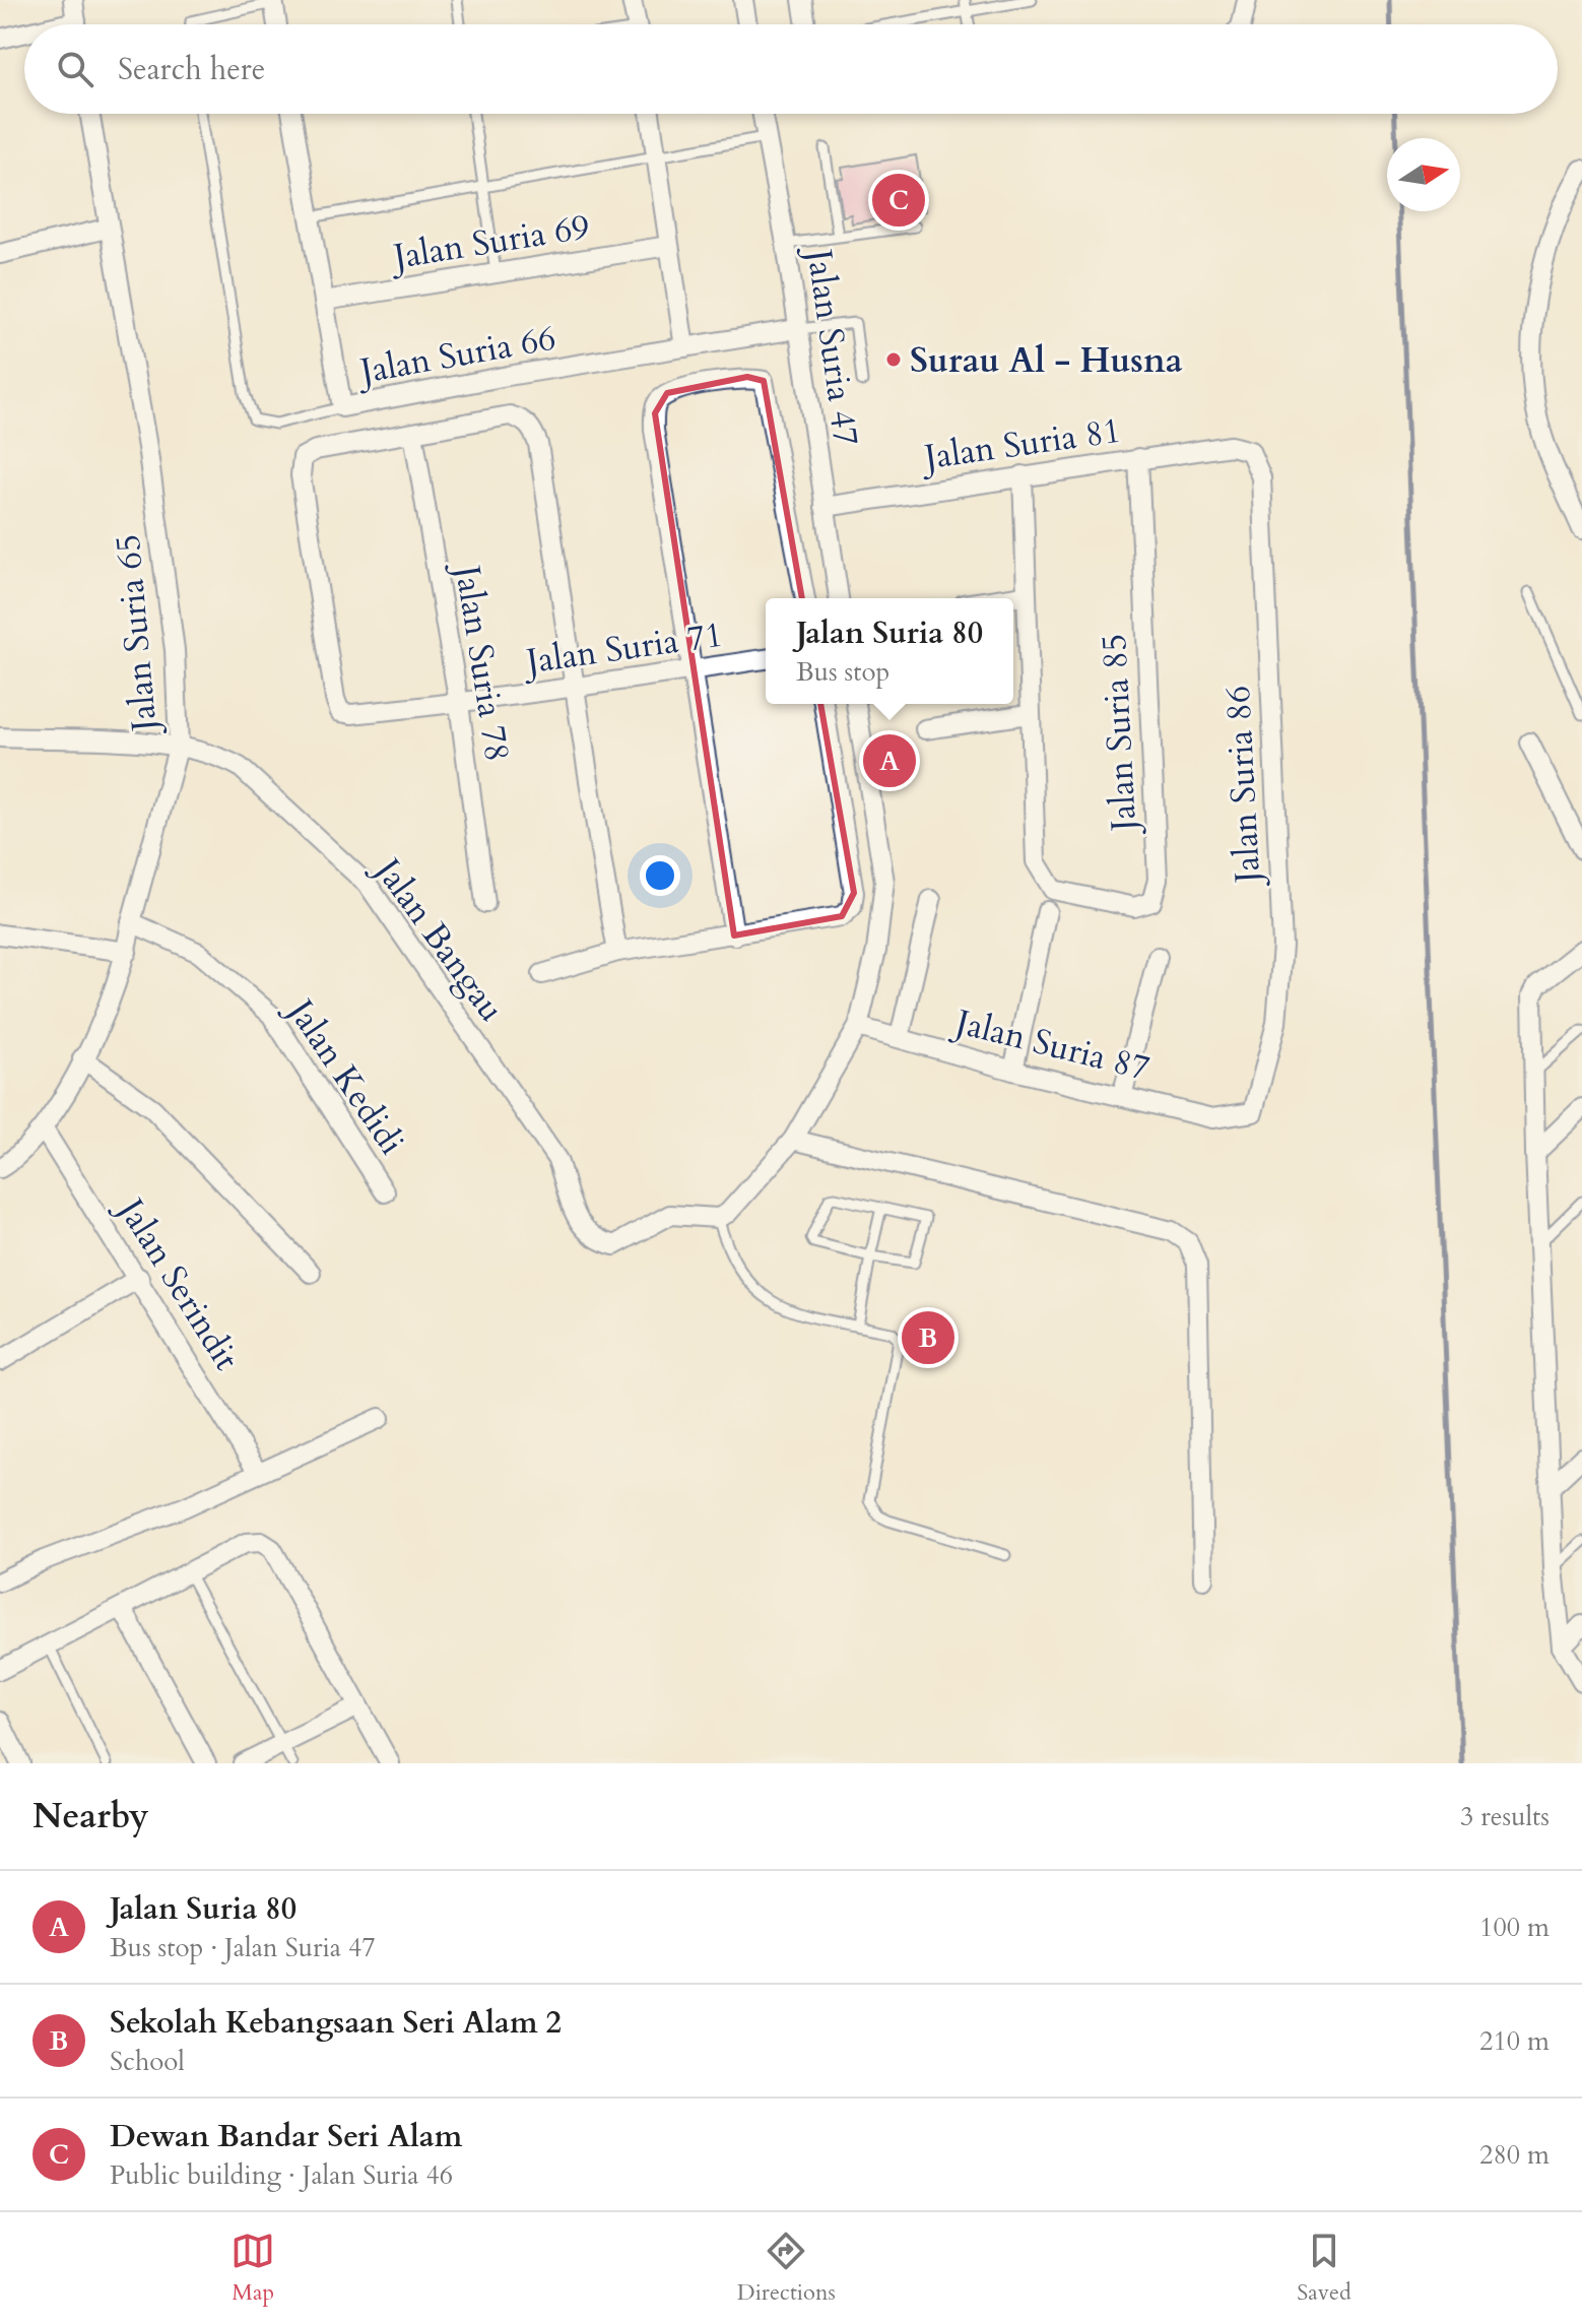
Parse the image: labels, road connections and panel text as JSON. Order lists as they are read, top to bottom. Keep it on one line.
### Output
{"streets":{"street":["Jalan Suria 69","Jalan Suria 47","Jalan Suria 66","Jalan Suria 81","Jalan Suria 65","Jalan Suria 71","Jalan Suria 78","Jalan Suria 85","Jalan Suria 86","Jalan Bangau","Jalan Suria 87","Jalan Kedidi","Jalan Serindit"]},"crossings":[["Jalan Suria 69","Jalan Suria 66"],["Jalan Suria 47","Jalan Suria 66"],["Jalan Suria 47","Jalan Suria 81"],["Jalan Suria 81","Jalan Suria 85"],["Jalan Suria 81","Jalan Suria 86"],["Jalan Suria 65","Jalan Bangau"],["Jalan Suria 65","Jalan Kedidi"],["Jalan Suria 65","Jalan Serindit"],["Jalan Suria 71","Jalan Suria 78"],["Jalan Suria 86","Jalan Suria 87"]],"places":["Surau Al - Husna"],"north":"right","page":{"search":"Search here","pins":["C","A","B"],"popup":["Jalan Suria 80","Bus stop"],"heading":["Nearby","3 results"],"list":[{"mark":"A","name":"Jalan Suria 80","note":"Bus stop · Jalan Suria 47","value":"100 m"},{"mark":"B","name":"Sekolah Kebangsaan Seri Alam 2","note":"School","value":"210 m"},{"mark":"C","name":"Dewan Bandar Seri Alam","note":"Public building · Jalan Suria 46","value":"280 m"}],"nav":["Map","Directions","Saved"]}}
